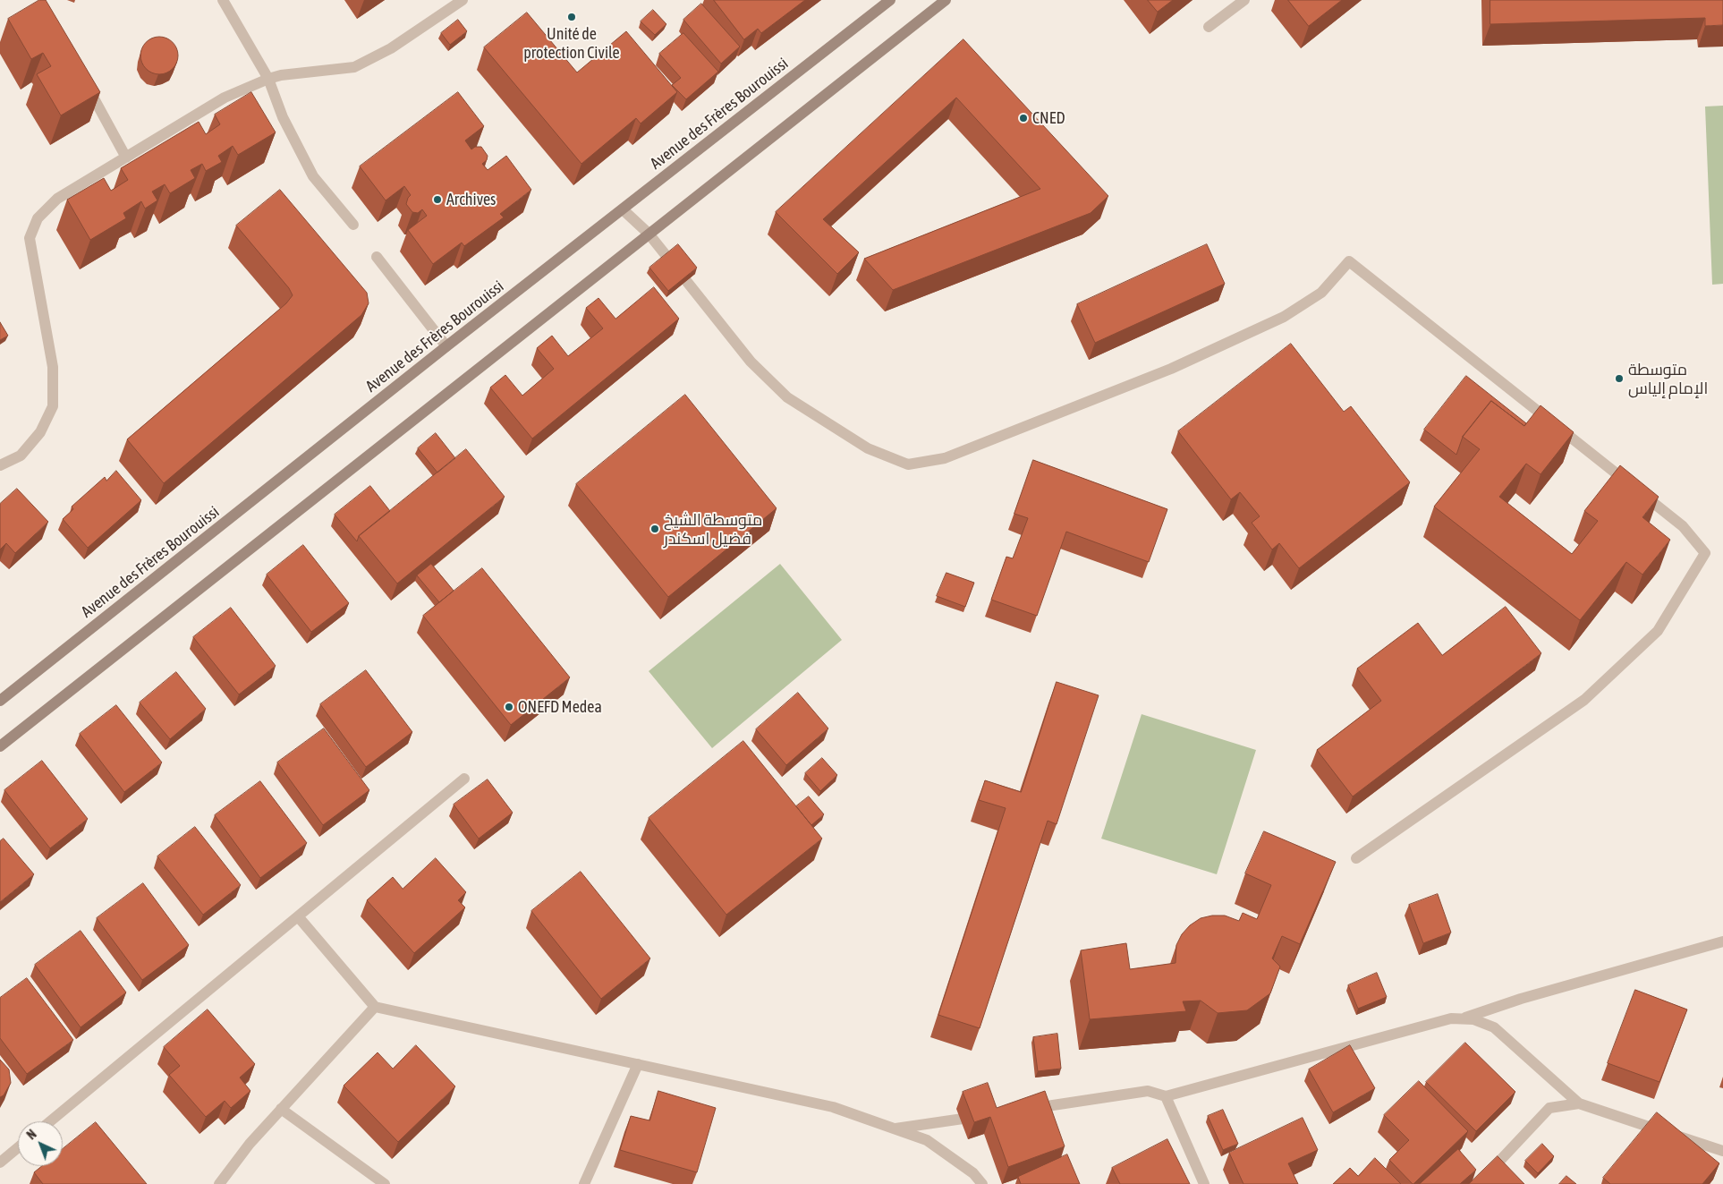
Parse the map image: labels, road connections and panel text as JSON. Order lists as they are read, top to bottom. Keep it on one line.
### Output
{"streets":{"main road":["Avenue des Frères Bourouissi"]},"places":["Unité de protection Civile","CNED","Archives","متوسطة الإمام إلياس","متوسطة الشيخ فضيل اسكندر","ONEFD Medea"],"north":"top left"}
